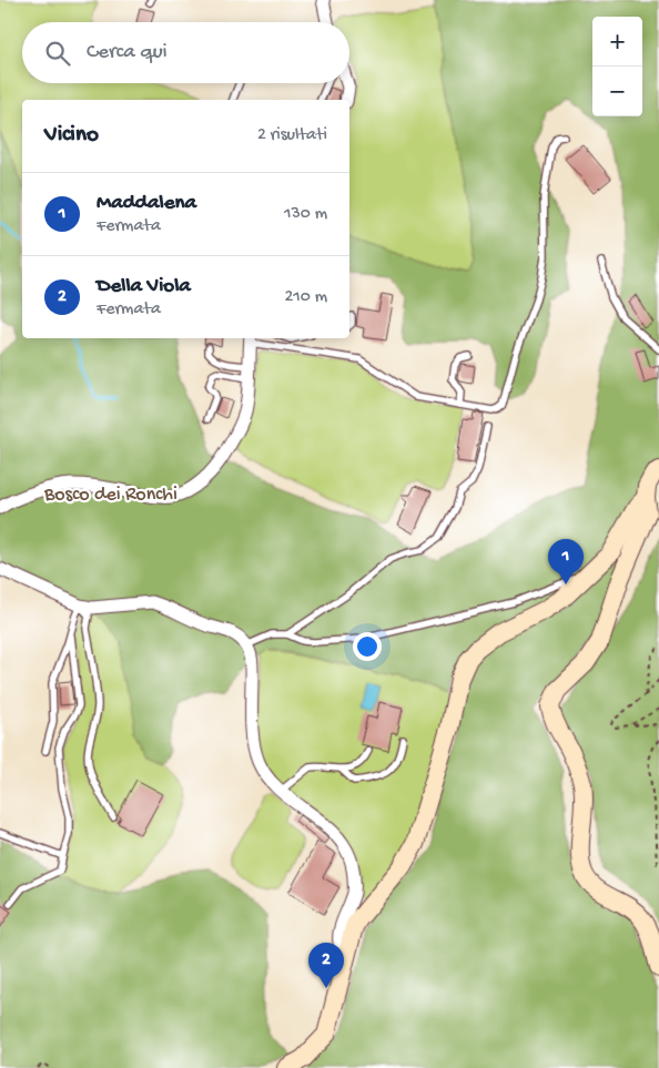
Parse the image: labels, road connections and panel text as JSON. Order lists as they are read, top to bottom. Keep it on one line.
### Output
{"parks":["Bosco dei Ronchi"],"page":{"map_buttons":["+","−"],"search":"Cerca qui","heading":["Vicino","2 risultati"],"list":[{"mark":"1","name":"Maddalena","note":"Fermata","value":"130 m"},{"mark":"2","name":"Della Viola","note":"Fermata","value":"210 m"}],"pins":["1","2"]}}
